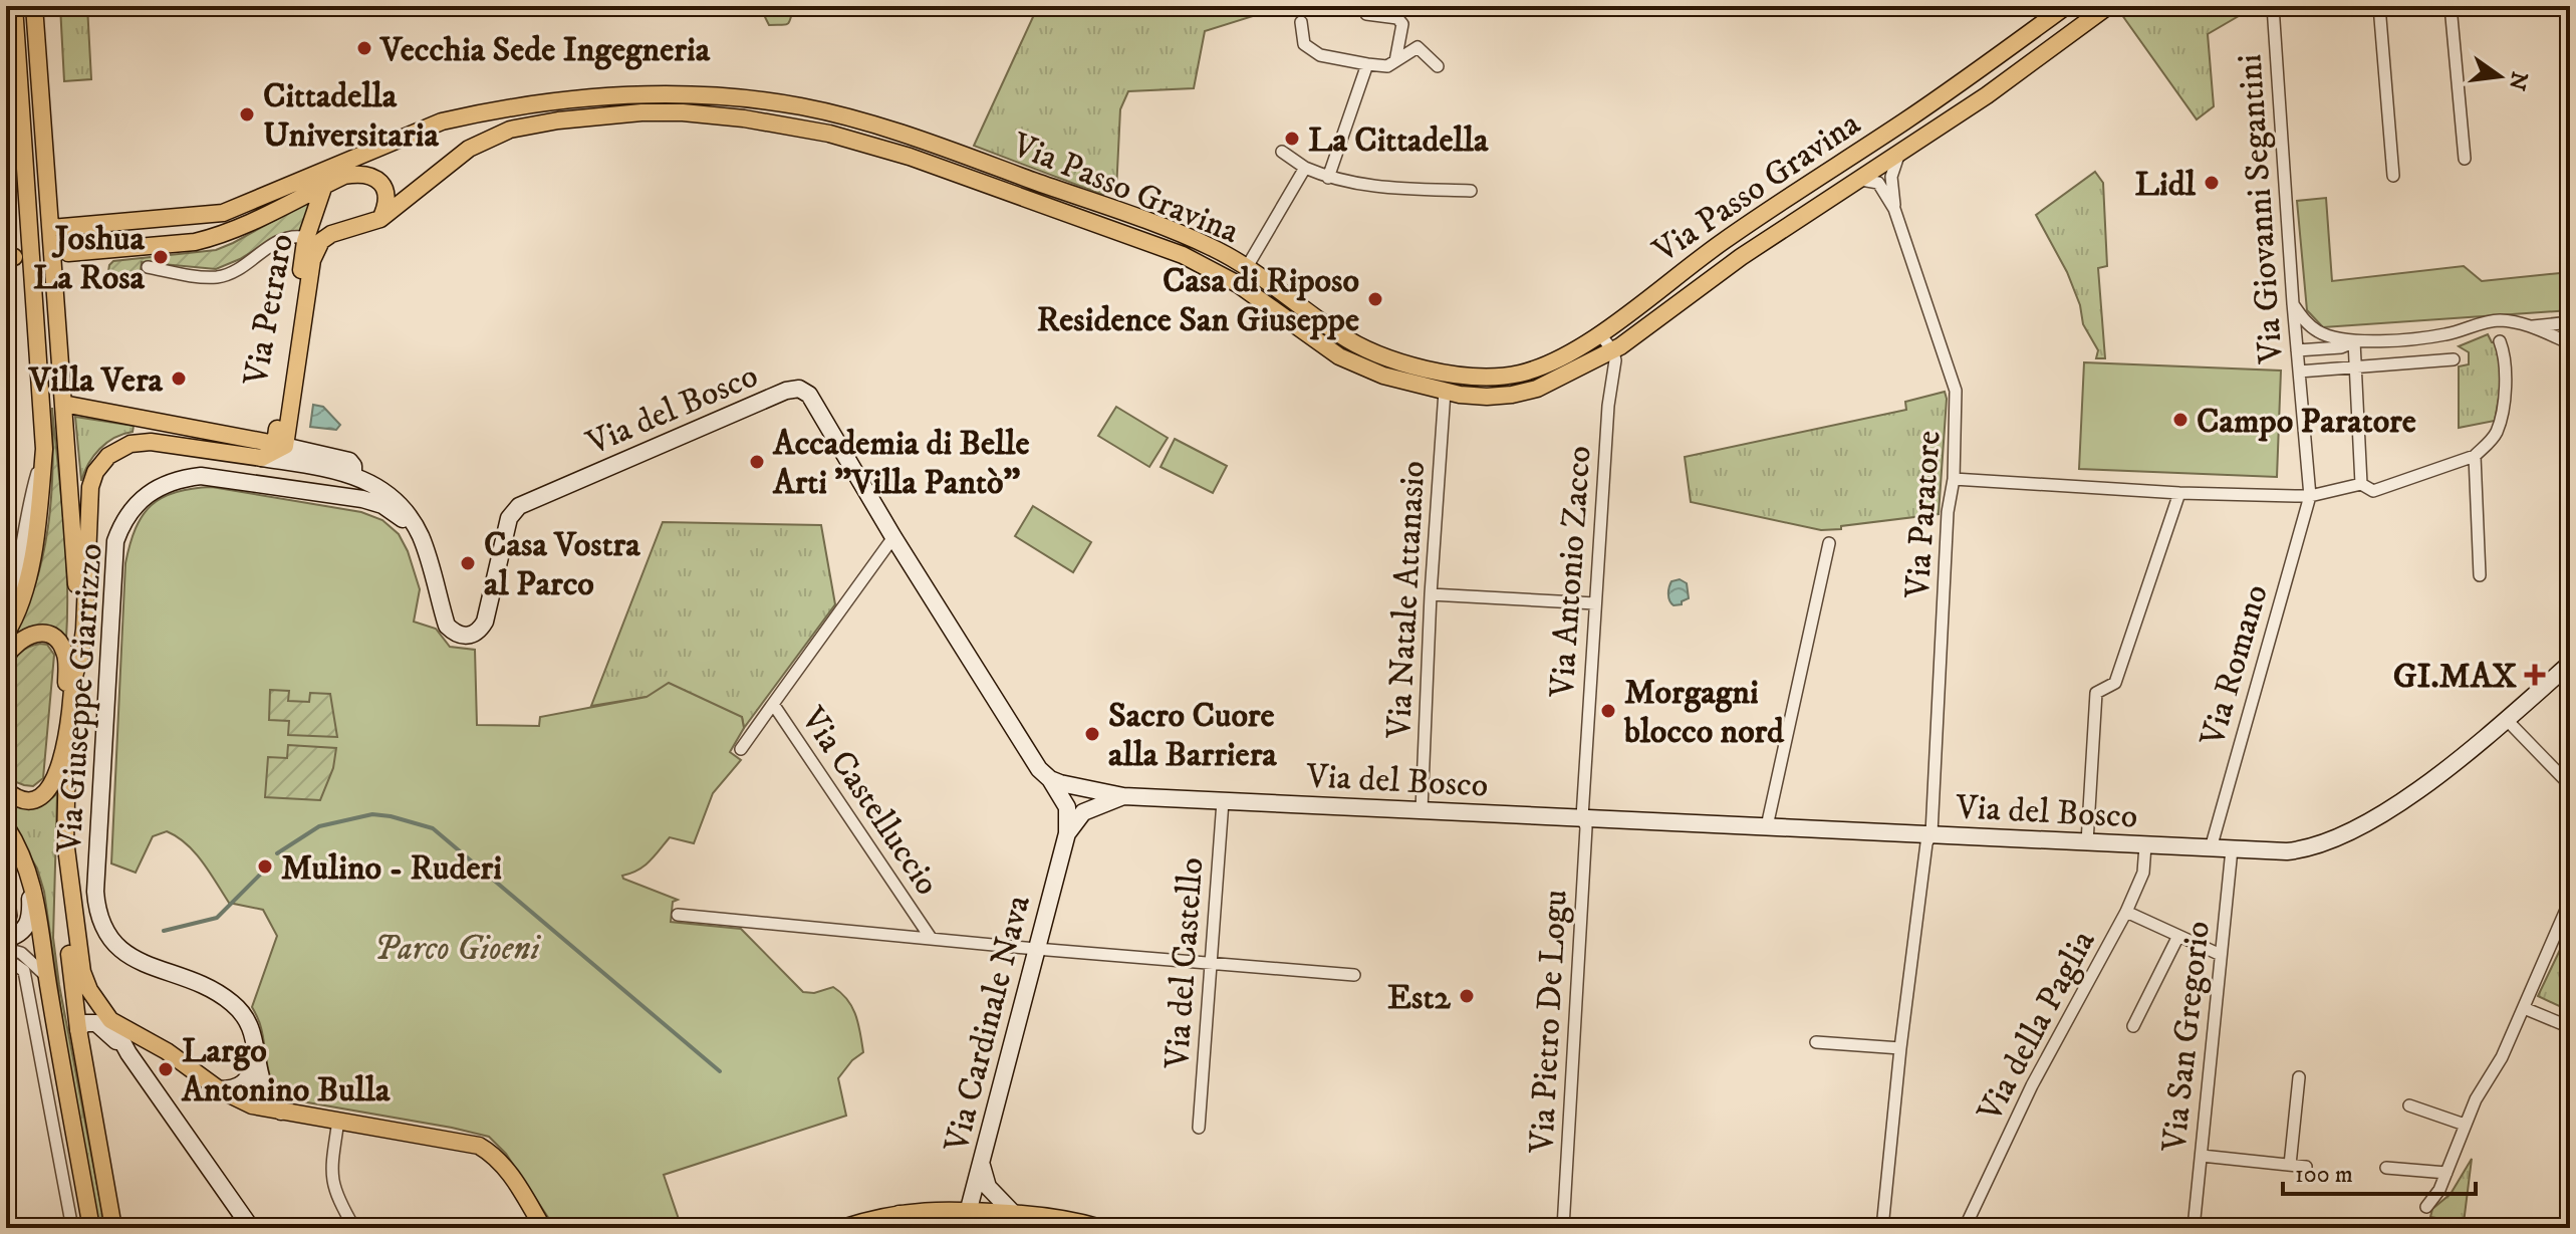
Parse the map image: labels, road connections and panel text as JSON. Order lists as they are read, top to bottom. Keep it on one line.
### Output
{"streets":{"main road":["Via Passo Gravina","Via Petraro","Via del Bosco","Via Giuseppe Giarrizzo","Via Cardinale Nava"],"street":["Via Giovanni Segantini","Via Paratore","Via Antonio Zacco","Via Natale Attanasio","Via Romano","Via Castelluccio","Via del Castello","Via Pietro De Logu","Via della Paglia","Via San Gregorio"]},"crossings":[["Via Passo Gravina","Via Paratore"],["Via Passo Gravina","Via Antonio Zacco"],["Via Passo Gravina","Via Natale Attanasio"],["Via Giovanni Segantini","Via Romano"],["Via del Bosco","Via Paratore"],["Via del Bosco","Via Antonio Zacco"],["Via del Bosco","Via Natale Attanasio"],["Via del Bosco","Via Romano"],["Via del Bosco","Via Castelluccio"],["Via del Bosco","Via del Castello"],["Via del Bosco","Via Pietro De Logu"],["Via del Bosco","Via della Paglia"],["Via del Bosco","Via San Gregorio"],["Via Antonio Zacco","Via Pietro De Logu"]],"parks":["Parco Gioeni"],"places":{"other":["Vecchia Sede Ingegneria","Cittadella Universitaria","La Cittadella","Lidl","Joshua La Rosa","Casa di Riposo Residence San Giuseppe","Villa Vera","Campo Paratore","Accademia di Belle Arti \"Villa Pantò\"","Casa Vostra al Parco","Morgagni blocco nord","Sacro Cuore alla Barriera","Mulino - Ruderi","Est2","Largo Antonino Bulla"],"health":["GI.MAX"]},"scale_bar":"100 m","north":"right"}
